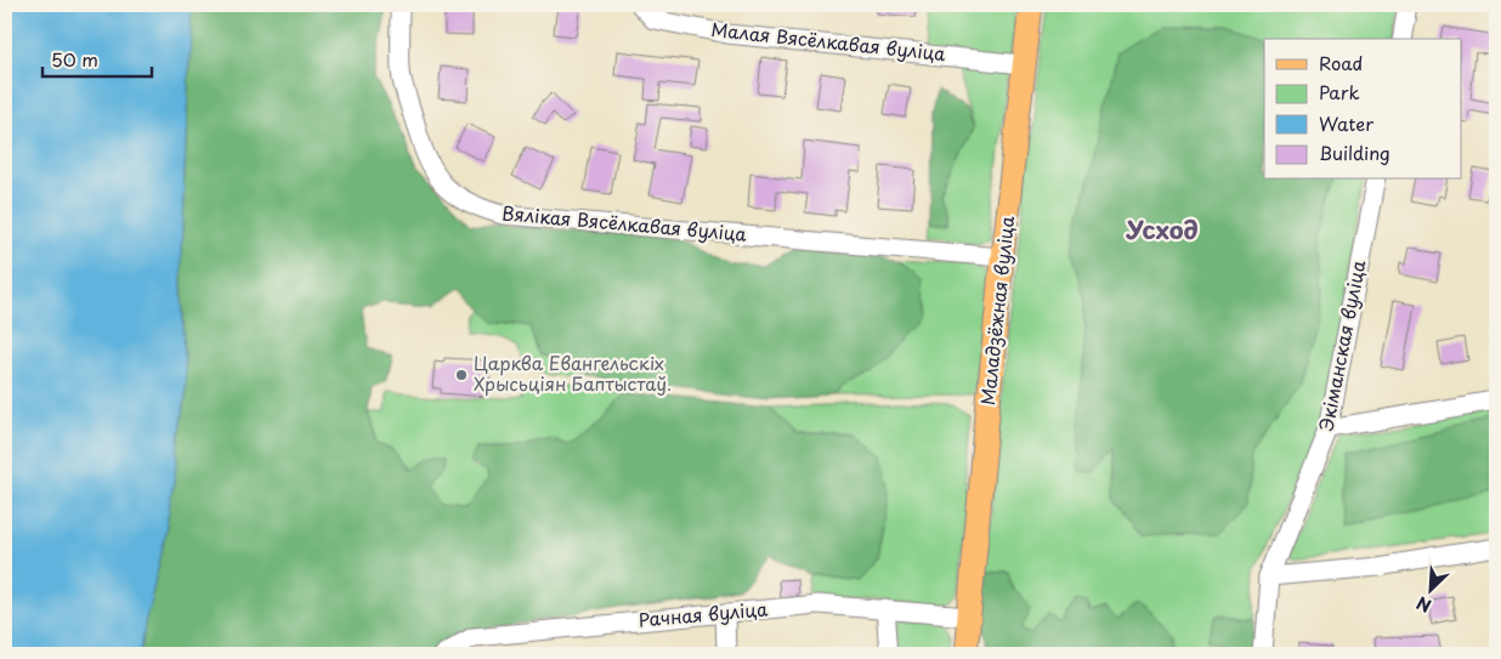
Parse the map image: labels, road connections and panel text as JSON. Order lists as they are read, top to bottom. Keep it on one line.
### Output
{"streets":{"main road":["Маладзёжная вуліца"],"street":["Малая Вясёлкавая вуліца","Вялікая Вясёлкавая вуліца","Экіманская вуліца","Рачная вуліца"]},"crossings":[["Малая Вясёлкавая вуліца","Маладзёжная вуліца"],["Вялікая Вясёлкавая вуліца","Маладзёжная вуліца"],["Маладзёжная вуліца","Рачная вуліца"]],"districts":["Усход"],"places":["Царква Евангельскіх Хрысьціян Баптыстаў."],"legend":["Road","Park","Water","Building"],"scale_bar":"50 m","north":"bottom left"}
